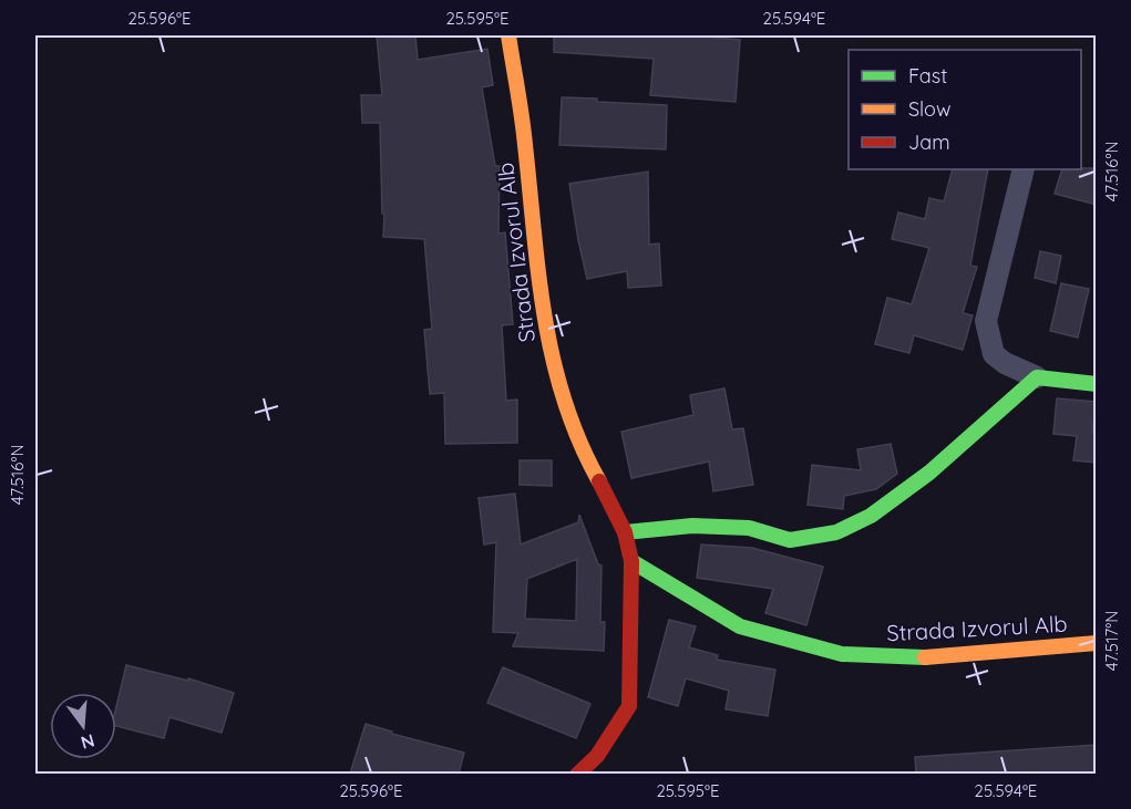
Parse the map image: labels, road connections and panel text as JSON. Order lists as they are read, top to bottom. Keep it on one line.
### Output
{"streets":{"street":["Strada Izvorul Alb"]},"legend":["Fast","Slow","Jam"],"north":"bottom","coordinates":["25.596°E","25.595°E","25.594°E","47.516°N","47.517°N"]}
